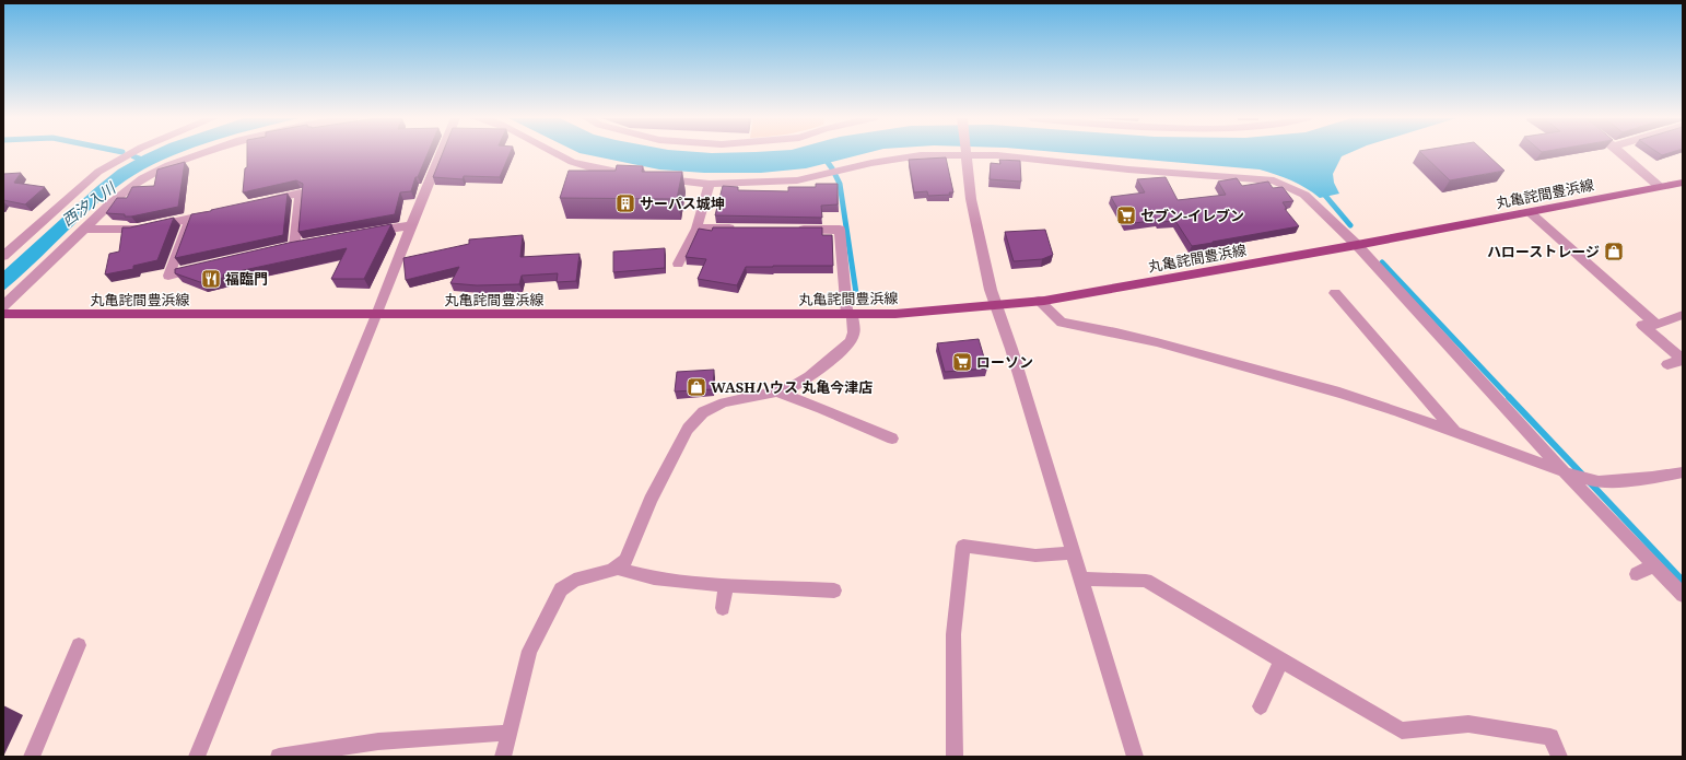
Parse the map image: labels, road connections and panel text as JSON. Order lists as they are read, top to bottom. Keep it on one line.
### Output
{"streets":{"main road":["丸亀詫間豊浜線"]},"water":["西汐入川"],"places":{"building":["サーパス城坤"],"supermarket":["セブン-イレブン","ローソン"],"shop":["ハローストレージ","WASHハウス 丸亀今津店"],"restaurant":["福臨門"]}}
